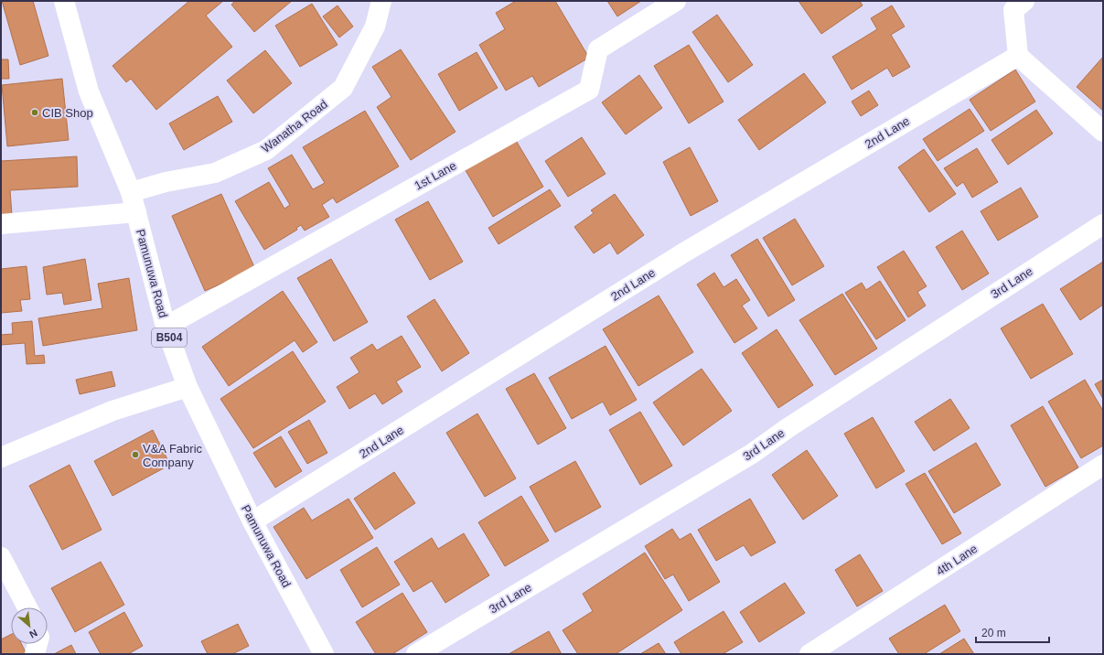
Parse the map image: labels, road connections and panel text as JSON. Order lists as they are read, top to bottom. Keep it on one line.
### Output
{"streets":{"street":["Wanatha Road","2nd Lane","1st Lane","Pamunuwa Road","3rd Lane","B504","4th Lane"]},"crossings":[["Wanatha Road","Pamunuwa Road"],["2nd Lane","Pamunuwa Road"],["1st Lane","Pamunuwa Road"]],"places":["CIB Shop","V&A Fabric Company"],"scale_bar":"20 m","north":"bottom right"}
